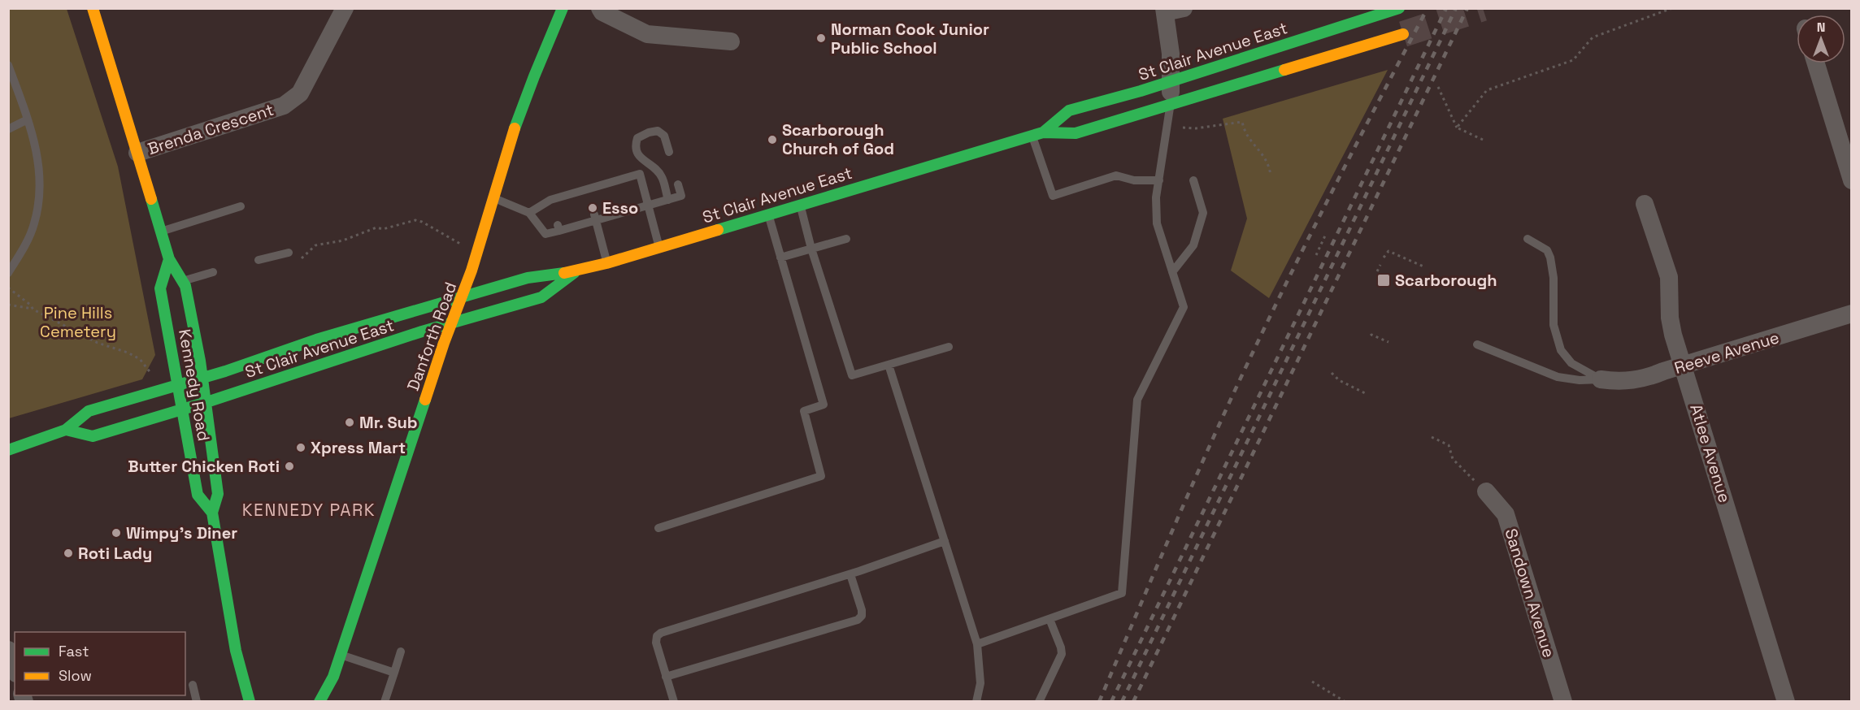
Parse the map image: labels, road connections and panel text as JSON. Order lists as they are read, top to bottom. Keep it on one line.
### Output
{"streets":{"main road":["St Clair Avenue East","Danforth Road","Kennedy Road"],"street":["Brenda Crescent","Reeve Avenue","Atlee Avenue","Sandown Avenue"]},"crossings":[["St Clair Avenue East","Danforth Road"],["St Clair Avenue East","Kennedy Road"],["Brenda Crescent","Kennedy Road"],["Reeve Avenue","Atlee Avenue"]],"districts":["KENNEDY PARK"],"parks":["Pine Hills Cemetery"],"places":{"other":["Norman Cook Junior Public School","Scarborough Church of God","Esso","Mr. Sub","Xpress Mart","Butter Chicken Roti","Wimpy's Diner","Roti Lady"],"transit":["Scarborough"]},"legend":["Fast","Slow"],"north":"top"}
